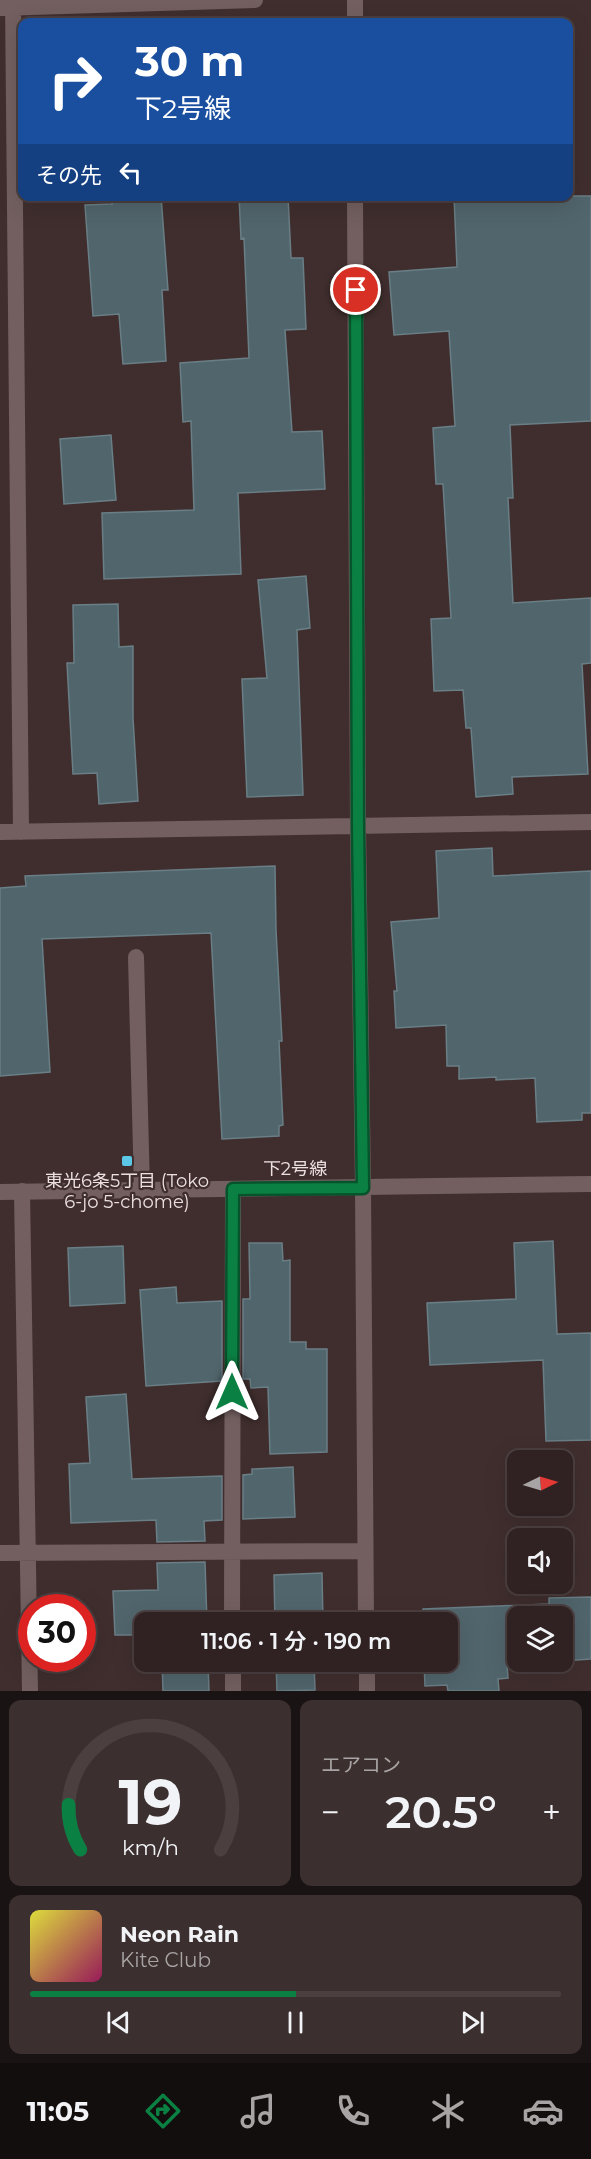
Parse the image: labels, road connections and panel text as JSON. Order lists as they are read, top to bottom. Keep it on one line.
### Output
{"streets":{"street":["下2号線"]},"places":{"transit":["東光6条5丁目 (Toko 6-jo 5-chome)"]},"north":"right","page":{"turn":["30 m","下2号線"],"then":"その先","limit":"30","trip":"11:06 · 1 分 · 190 m","tile":"エアコン","heat":["−","20.5°","+"],"song":["Neon Rain","Kite Club"],"tabs":"11:05","gauge":["19","km/h"]}}
